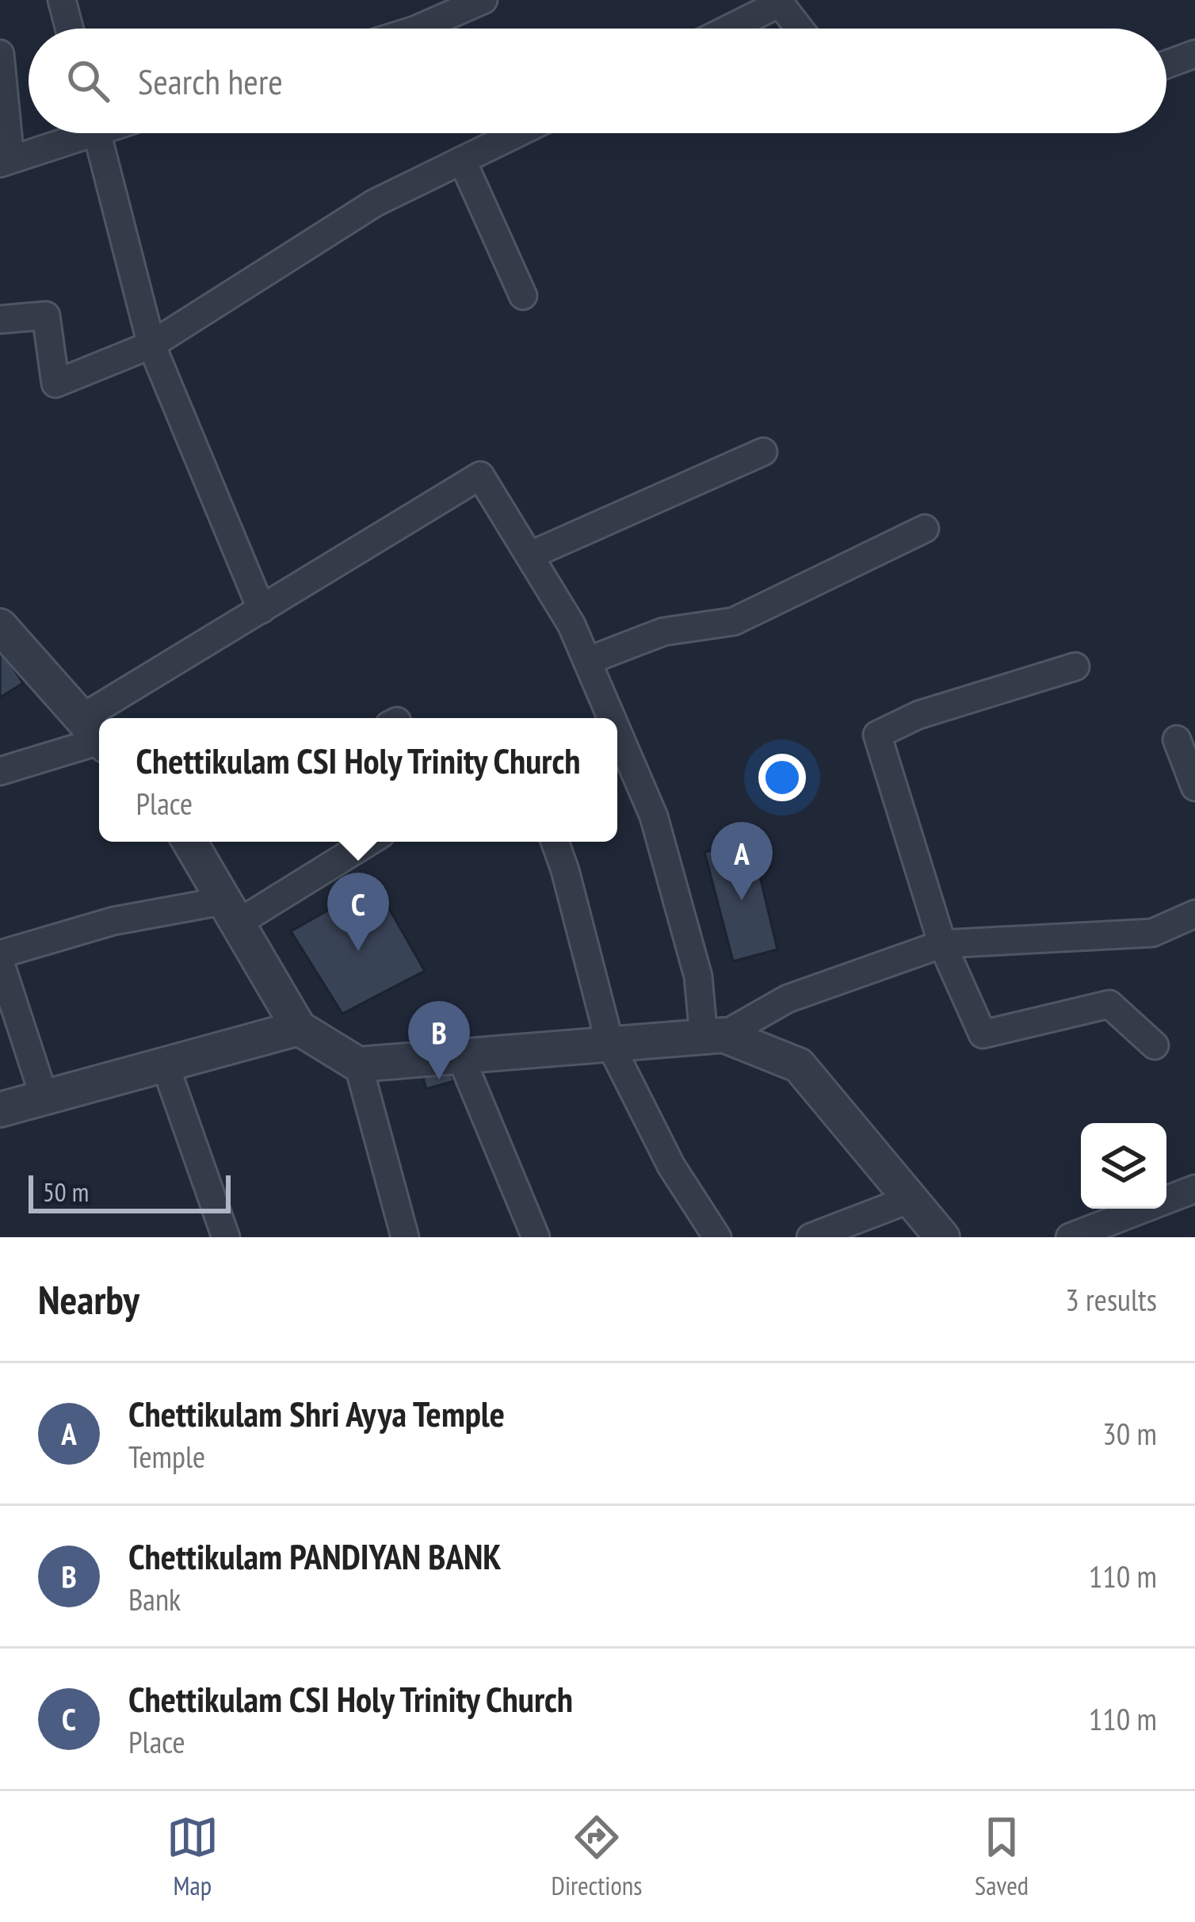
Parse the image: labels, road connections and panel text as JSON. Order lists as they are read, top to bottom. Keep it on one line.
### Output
{"scale_bar":"50 m","page":{"search":"Search here","popup":["Chettikulam CSI Holy Trinity Church","Place"],"pins":["A","C","B"],"scale":"50 m","heading":["Nearby","3 results"],"list":[{"mark":"A","name":"Chettikulam Shri Ayya Temple","note":"Temple","value":"30 m"},{"mark":"B","name":"Chettikulam PANDIYAN BANK","note":"Bank","value":"110 m"},{"mark":"C","name":"Chettikulam CSI Holy Trinity Church","note":"Place","value":"110 m"}],"nav":["Map","Directions","Saved"]}}
